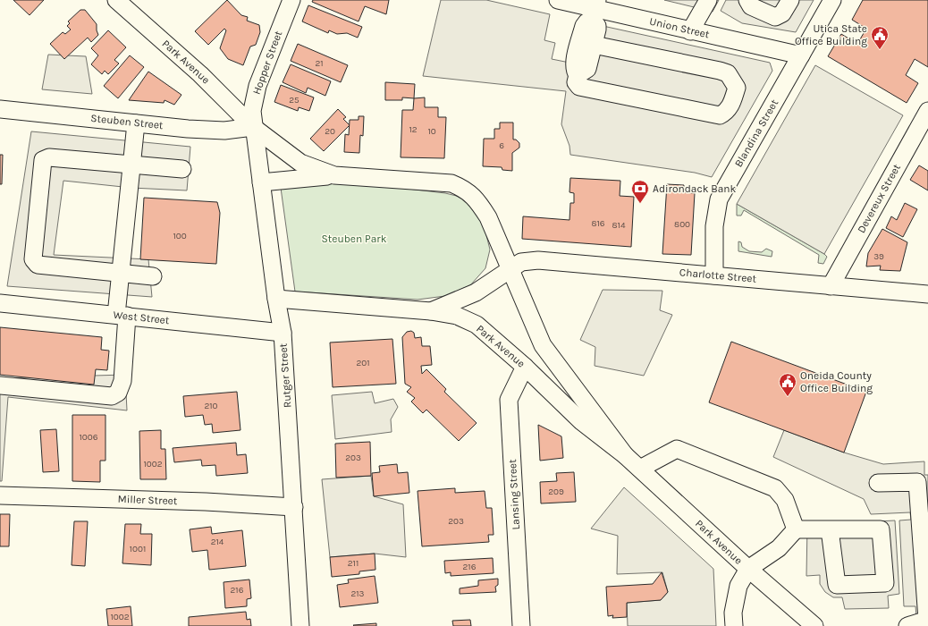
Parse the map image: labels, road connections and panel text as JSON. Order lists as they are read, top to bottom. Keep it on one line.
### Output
{"streets":{"street":["Union Street","Park Avenue","Hopper Street","Steuben Street","Blandina Street","Devereux Street","Charlotte Street","West Street","Rutger Street","Lansing Street","Miller Street"]},"crossings":[["Union Street","Blandina Street"],["Park Avenue","Hopper Street"],["Park Avenue","Steuben Street"],["Park Avenue","Charlotte Street"],["Park Avenue","Rutger Street"],["Park Avenue","Lansing Street"],["Hopper Street","Steuben Street"],["Hopper Street","Rutger Street"],["Steuben Street","Rutger Street"],["Blandina Street","Charlotte Street"],["Devereux Street","Charlotte Street"],["West Street","Rutger Street"],["Rutger Street","Miller Street"]],"parks":["Steuben Park"],"places":{"public building":["Utica State Office Building","Oneida County Office Building"],"bank":["Adirondack Bank"]},"house_numbers":["21","25","12","20","10","6","816","800","814","100","39","201","210","1006","203","1002","209","203","214","1001","211","216","216","213","1002"]}
